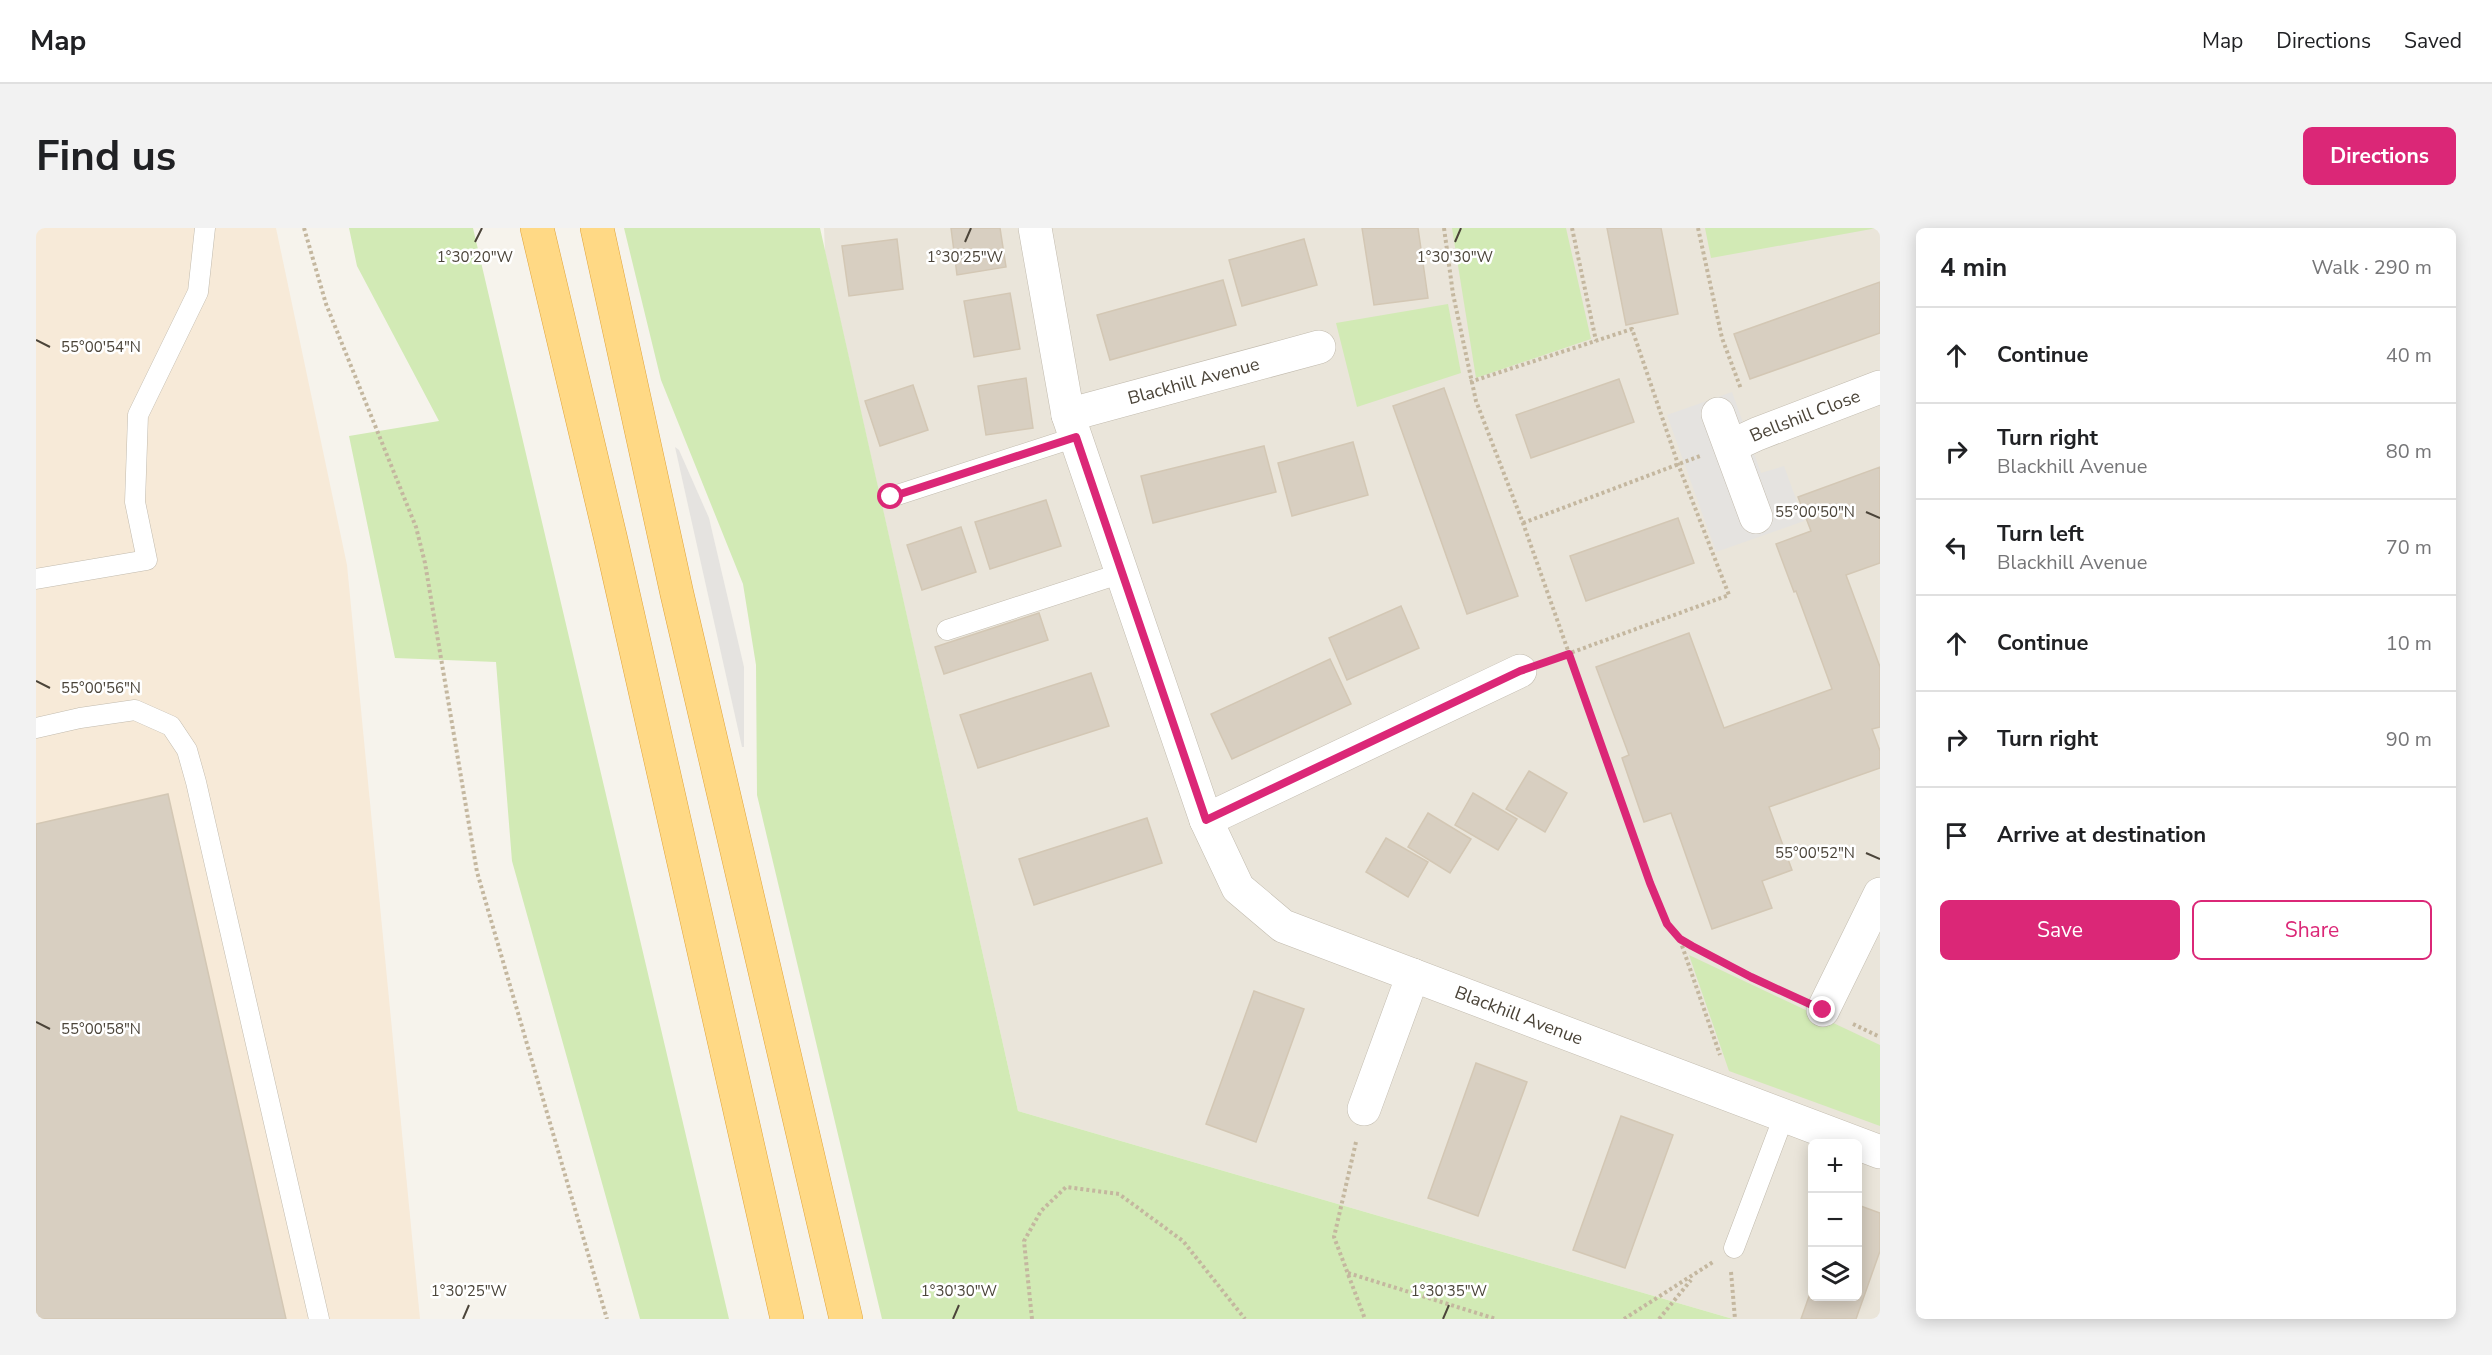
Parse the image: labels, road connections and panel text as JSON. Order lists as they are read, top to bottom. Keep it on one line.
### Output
{"streets":{"street":["Blackhill Avenue","Bellshill Close"]},"page":{"header":"Map","nav":["Map","Directions","Saved"],"buttons":["Directions",["Save","Share"]],"title":"Find us","heading":["4 min","Walk · 290 m"],"list":[["Continue","40 m"],["Turn right","Blackhill Avenue","80 m"],["Turn left","Blackhill Avenue","70 m"],["Continue","10 m"],["Turn right","90 m"],"Arrive at destination"],"map_buttons":["+","−"]},"coordinates":["1°30'20\"W","1°30'25\"W","1°30'30\"W","55°00'54\"N","55°00'50\"N","55°00'56\"N","55°00'52\"N","55°00'58\"N","1°30'35\"W"]}
